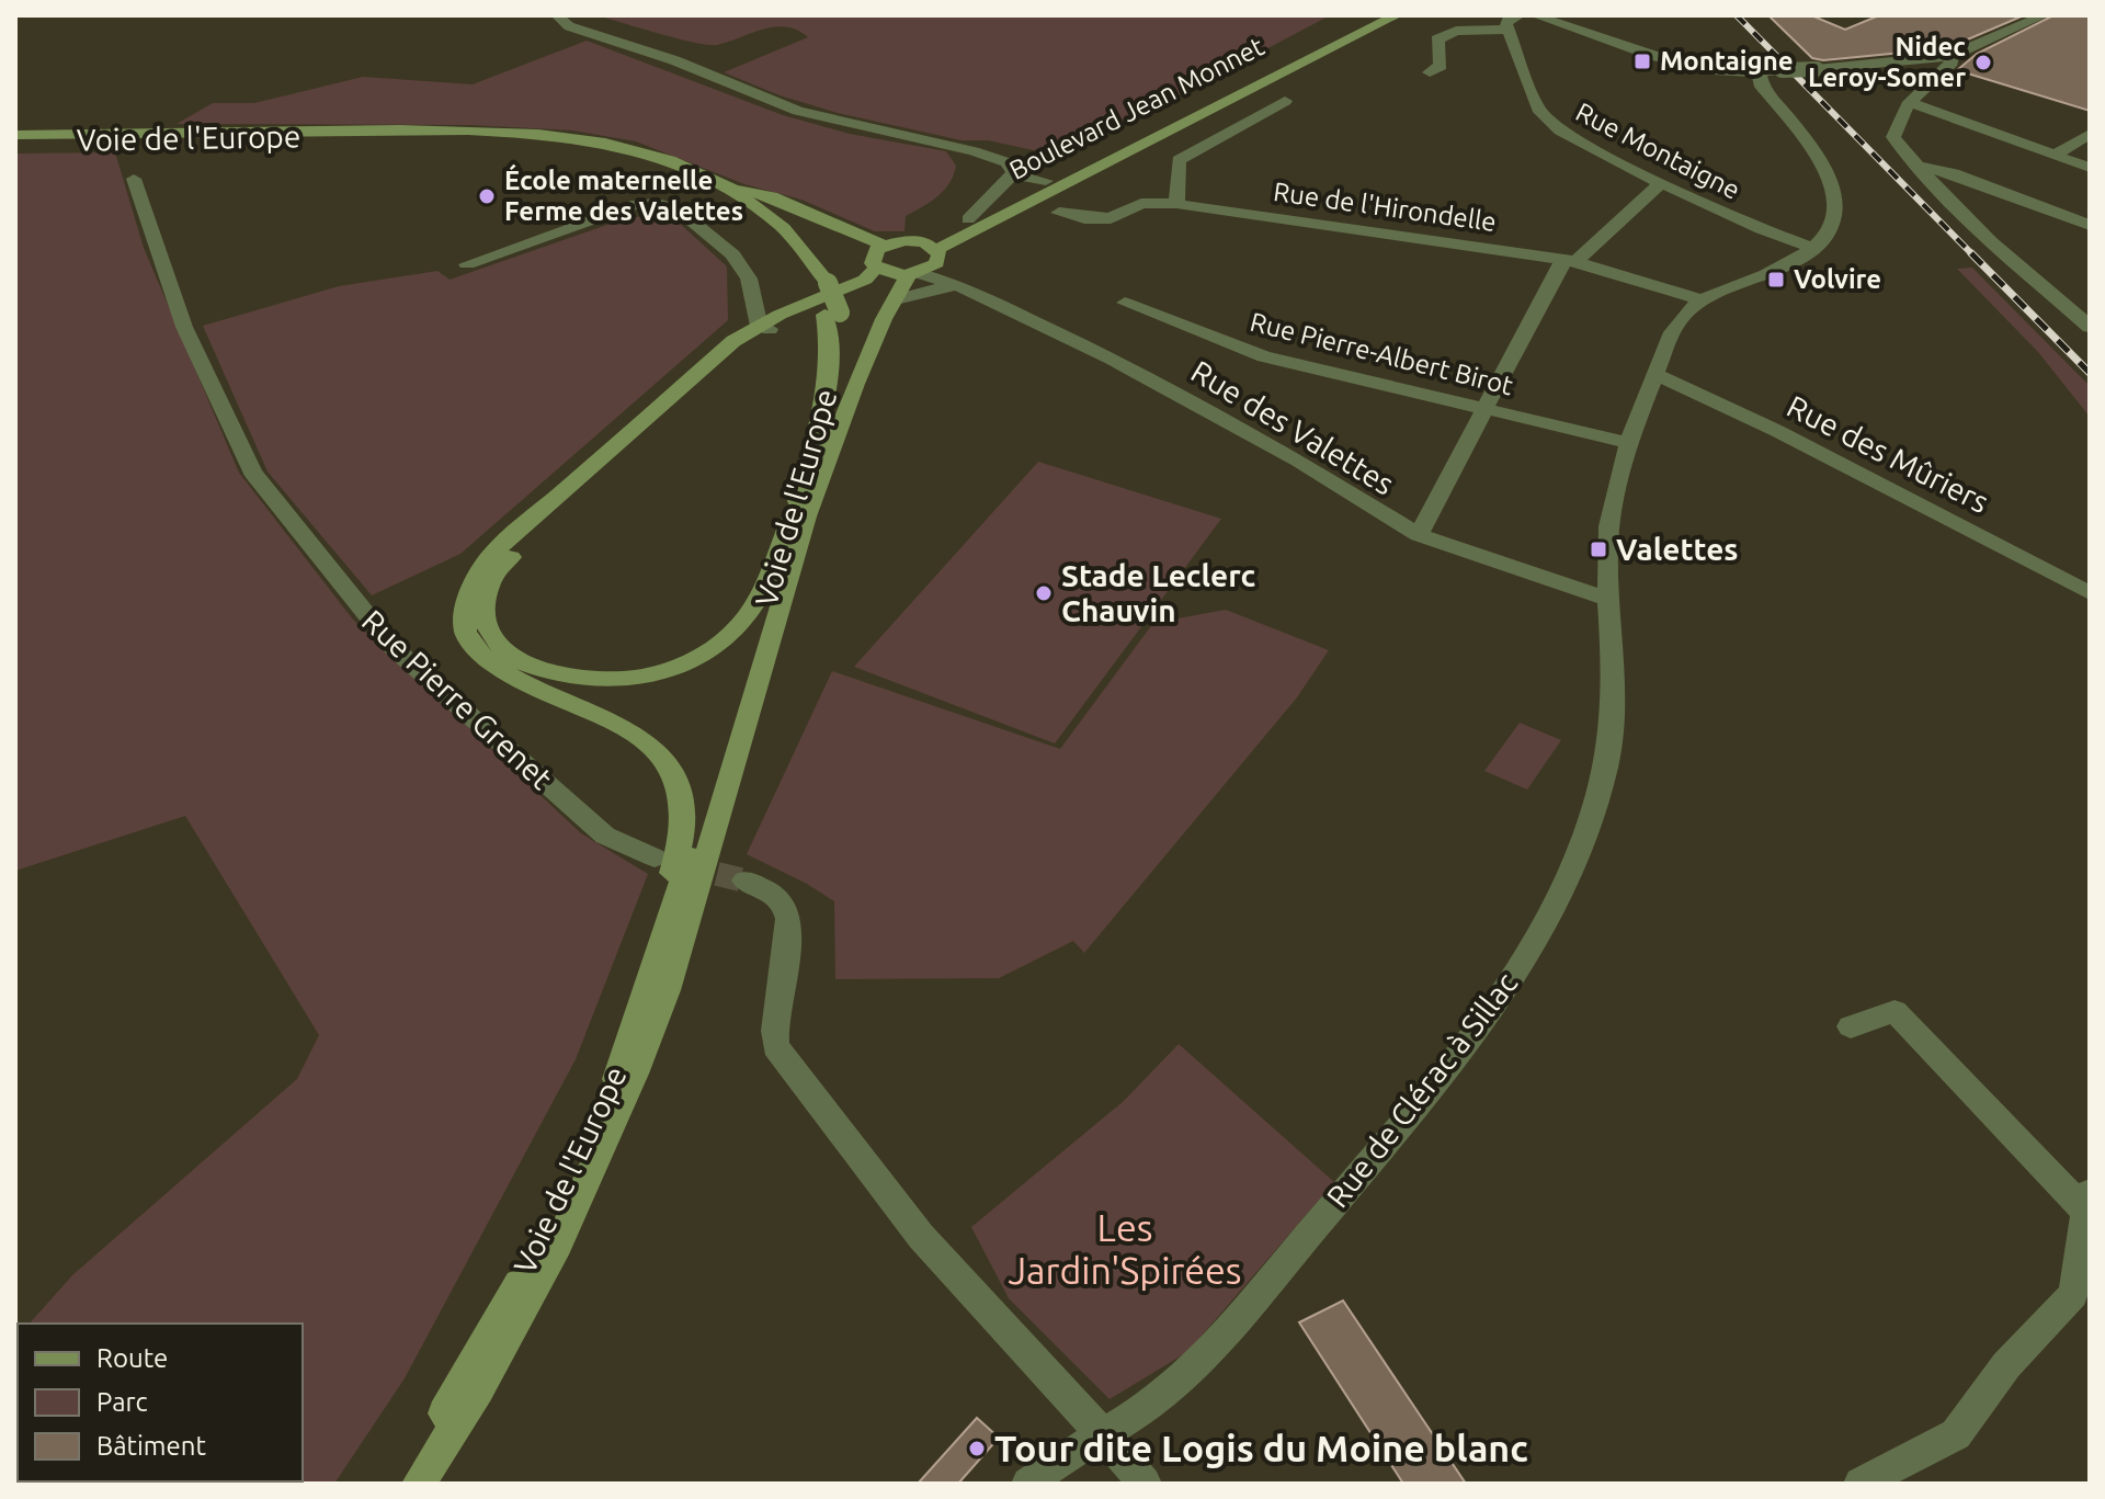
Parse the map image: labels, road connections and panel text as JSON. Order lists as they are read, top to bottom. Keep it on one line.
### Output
{"streets":{"main road":["Boulevard Jean Monnet","Voie de l'Europe"],"street":["Rue Montaigne","Rue de l'Hirondelle","Rue Pierre-Albert Birot","Rue des Valettes","Rue des Mûriers","Rue Pierre Grenet","Rue de Clérac à Sillac"]},"crossings":[["Rue Montaigne","Rue de Clérac à Sillac"],["Rue de l'Hirondelle","Rue de Clérac à Sillac"],["Rue Pierre-Albert Birot","Rue de Clérac à Sillac"],["Rue des Valettes","Rue de Clérac à Sillac"],["Rue des Mûriers","Rue de Clérac à Sillac"]],"parks":["Les Jardin'Spirées"],"places":{"transit":["Montaigne","Volvire","Valettes"],"other":["Nidec Leroy-Somer","École maternelle Ferme des Valettes","Stade Leclerc Chauvin","Tour dite Logis du Moine blanc"]},"legend":["Route","Parc","Bâtiment"]}
